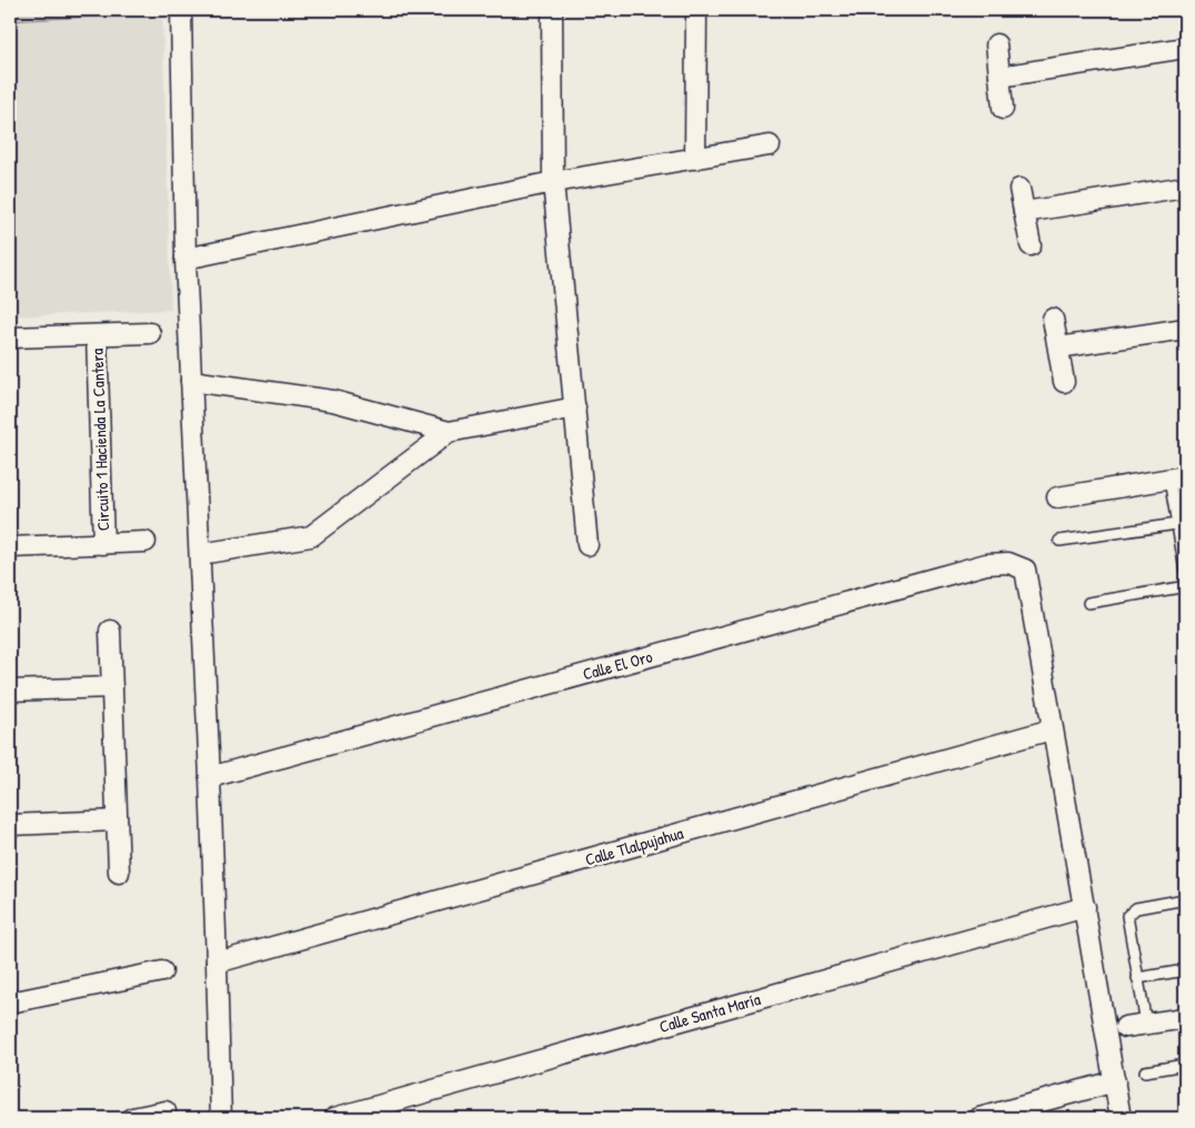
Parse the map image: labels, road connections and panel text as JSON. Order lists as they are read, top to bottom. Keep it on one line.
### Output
{"streets":{"street":["Circuito 1 Hacienda La Cantera","Calle El Oro","Calle Tlalpujahua","Calle Santa María"]},"crossings":[["Calle El Oro","Calle Tlalpujahua"]]}
